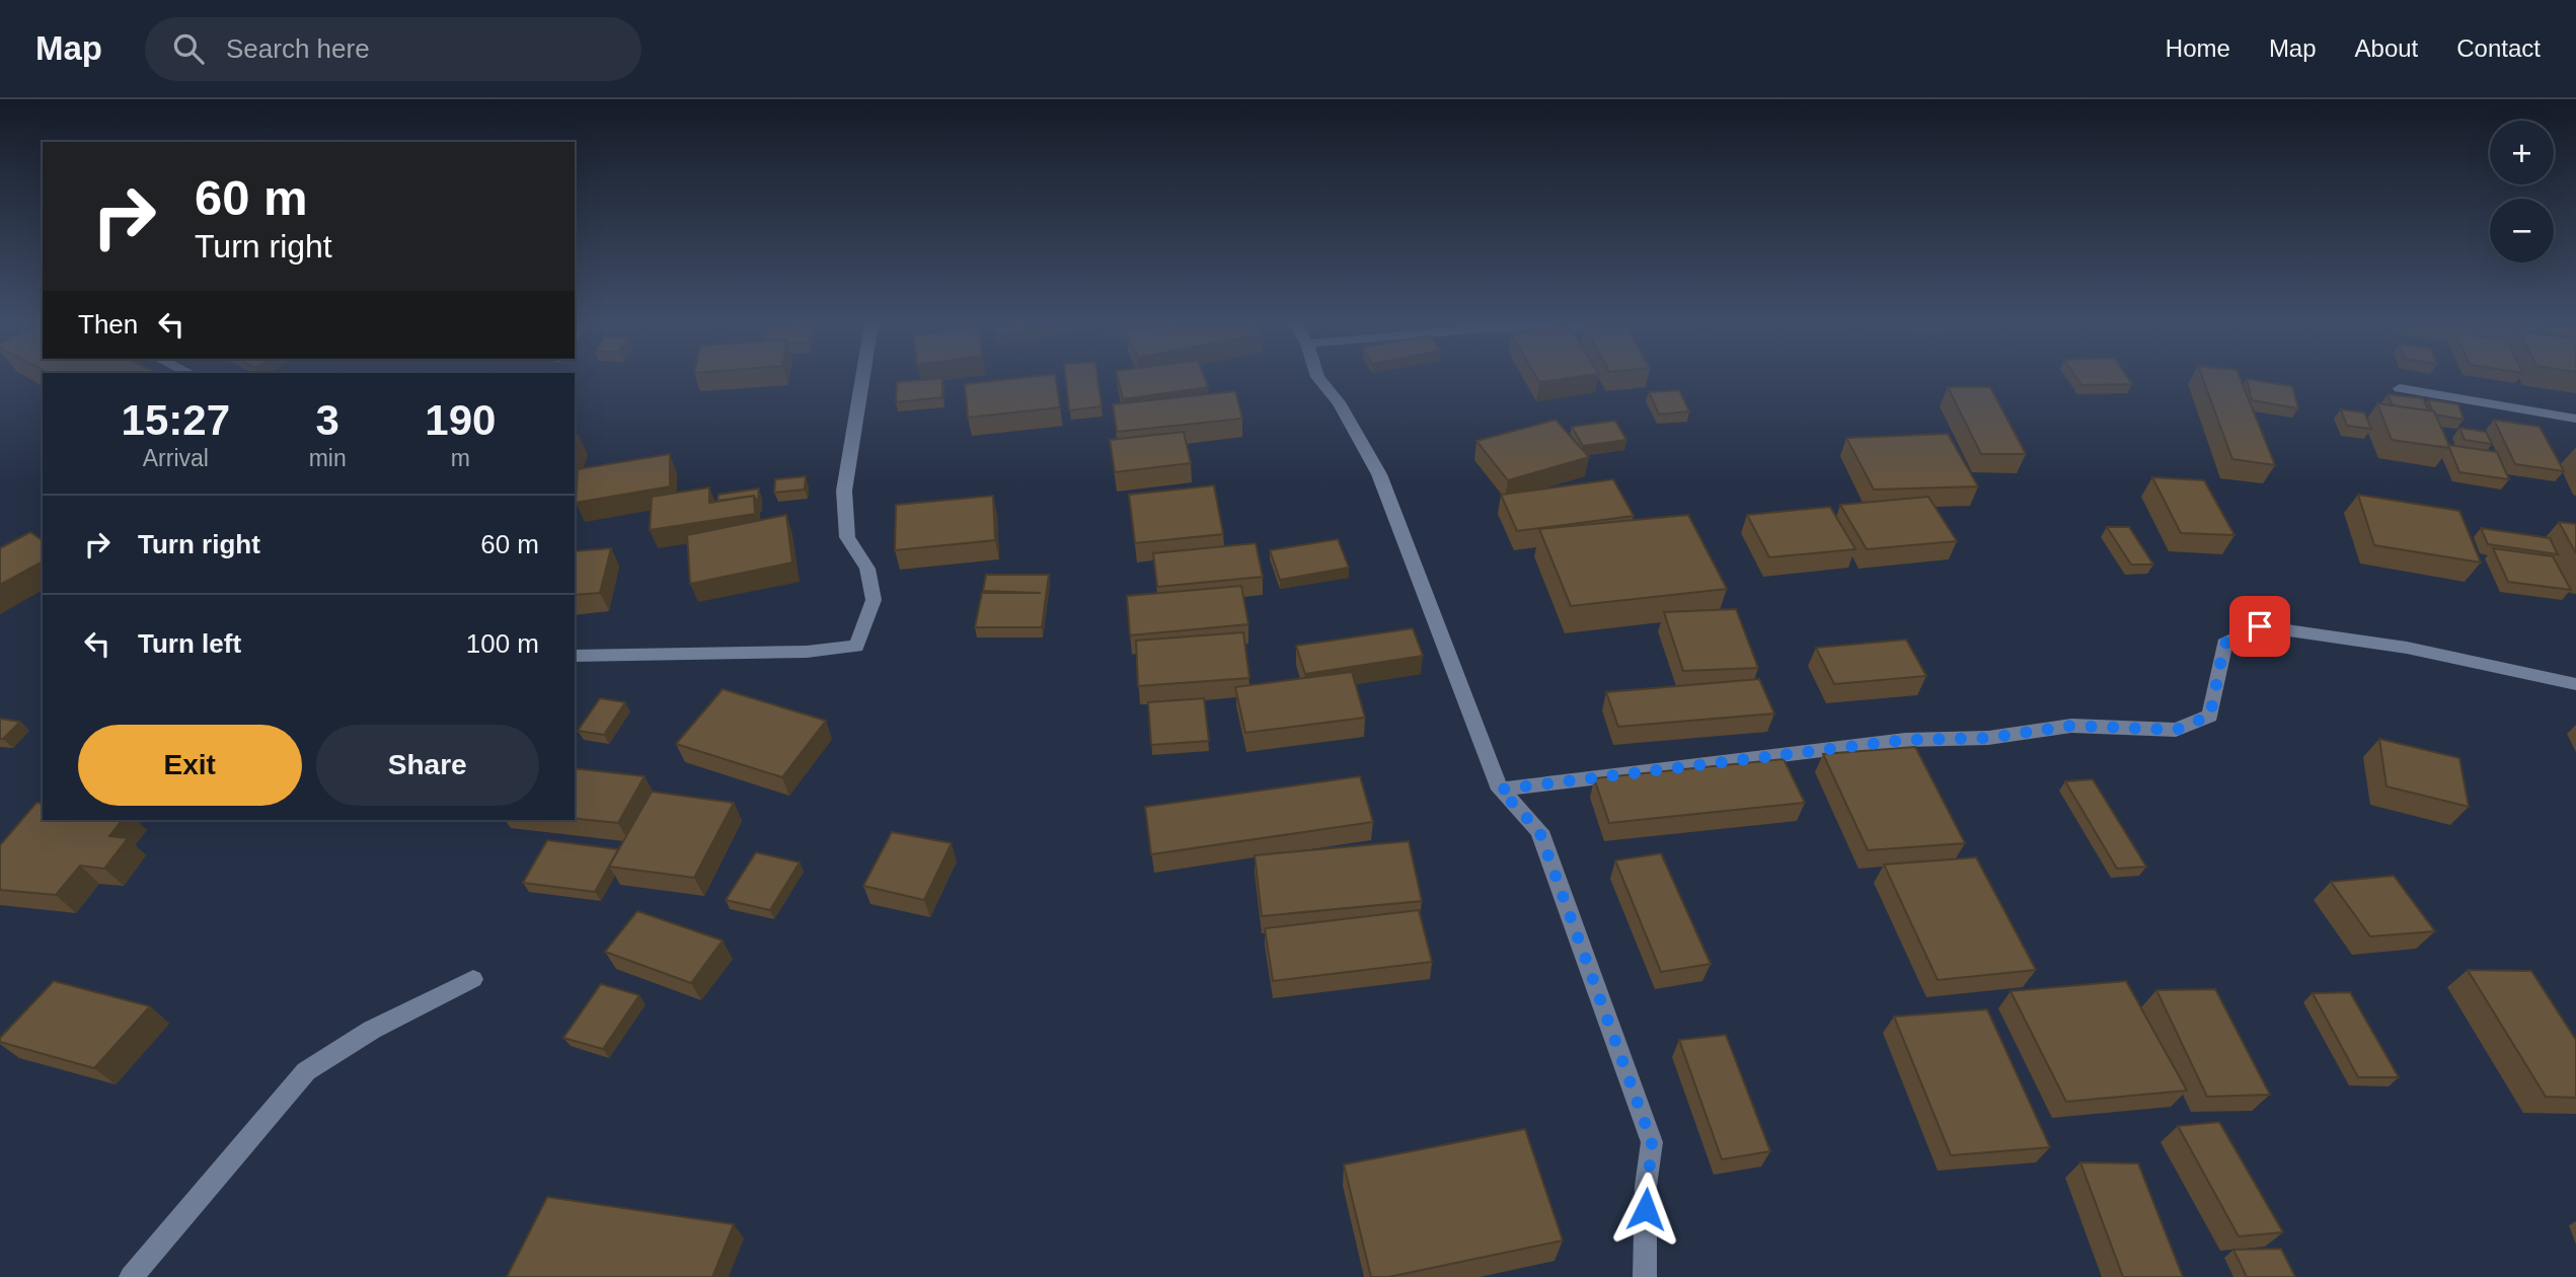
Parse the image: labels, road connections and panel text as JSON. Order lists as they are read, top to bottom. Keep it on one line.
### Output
{"page":{"header":"Map","search":"Search here","nav":["Home","Map","About","Contact"],"map_buttons":["+","−"],"turn":["60 m","Turn right"],"then":"Then","eta":["15:27","Arrival","3","min","190","m"],"list":[{"name":"Turn right","value":"60 m"},{"name":"Turn left","value":"100 m"}],"buttons":["Exit","Share"]}}
